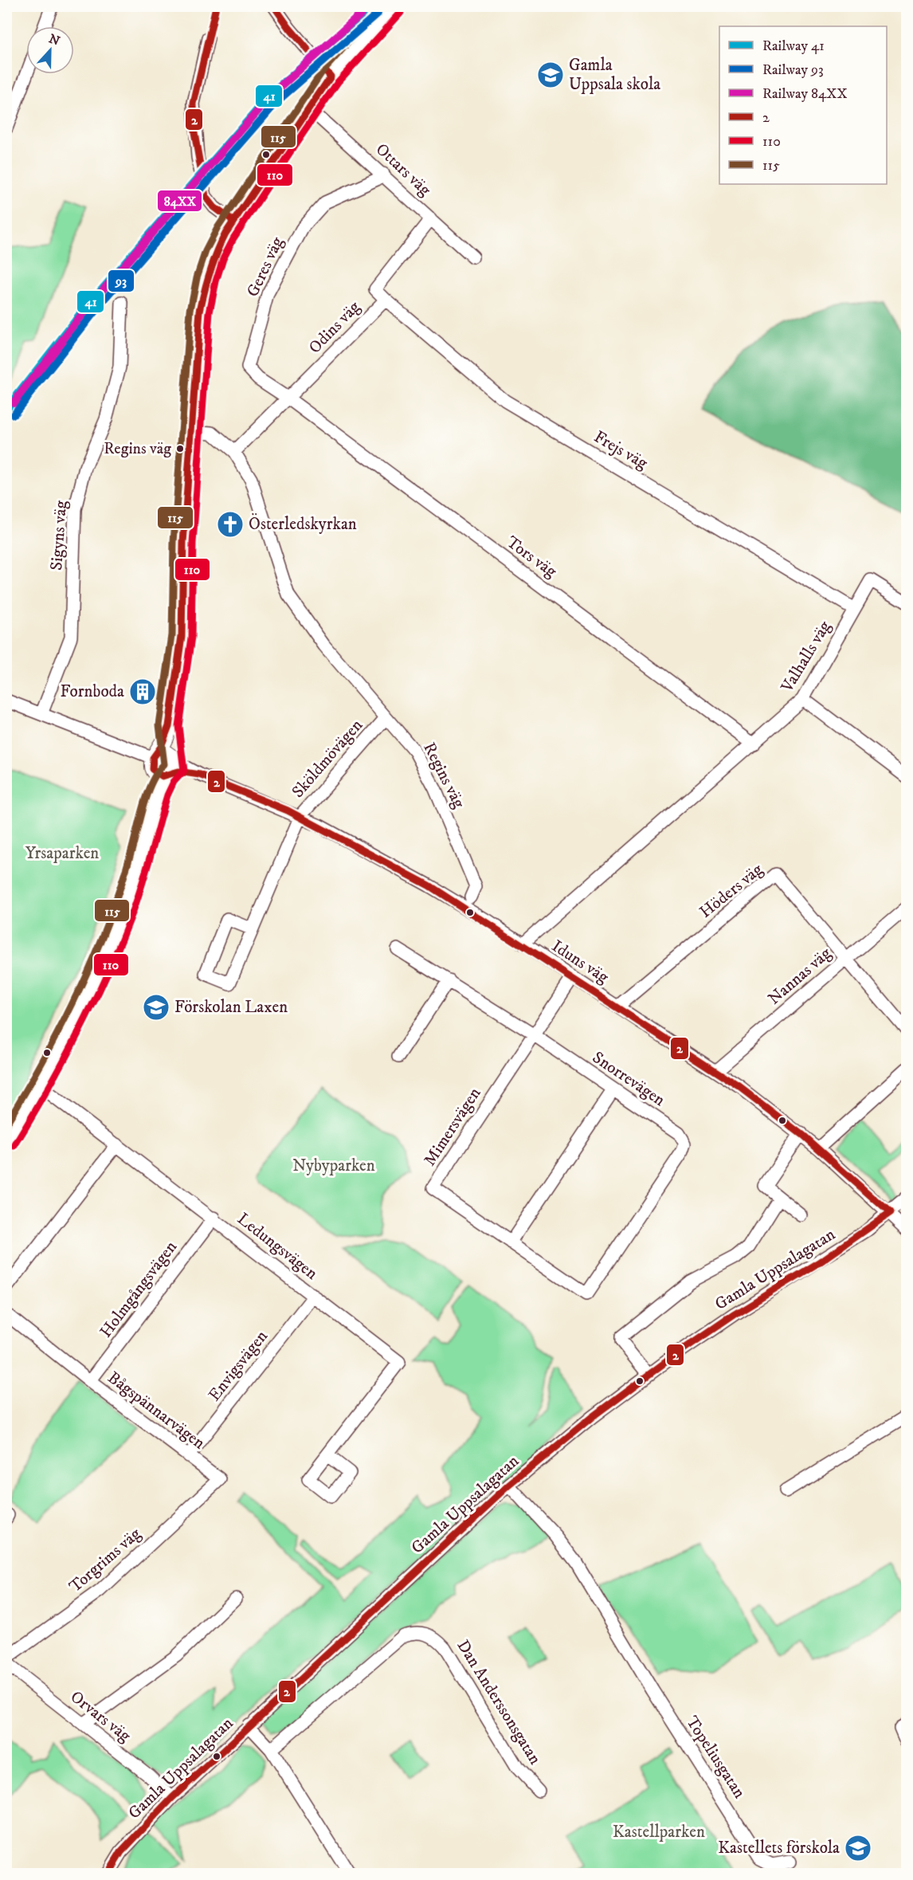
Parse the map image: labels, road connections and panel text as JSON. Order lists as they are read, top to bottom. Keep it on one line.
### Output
{"streets":{"street":["Ottars väg","Geres väg","Odins väg","Frejs väg","Sigyns väg","Tors väg","Valhalls väg","Sköldmövägen","Regins väg","Höders väg","Iduns väg","Nannas väg","Snorrevägen","Mimersvägen","Ledungsvägen","Gamla Uppsalagatan","Holmgångsvägen","Envigsvägen","Bågspännarvägen","Torgrims väg","Dan Anderssonsgatan","Orvars väg","Topeliusgatan"]},"crossings":[["Ottars väg","Geres väg"],["Ottars väg","Odins väg"],["Geres väg","Odins väg"],["Geres väg","Tors väg"],["Odins väg","Frejs väg"],["Odins väg","Tors väg"],["Odins väg","Regins väg"],["Frejs väg","Valhalls väg"],["Sigyns väg","Iduns väg"],["Tors väg","Valhalls väg"],["Valhalls väg","Iduns väg"],["Sköldmövägen","Regins väg"],["Sköldmövägen","Iduns väg"],["Höders väg","Iduns väg"],["Höders väg","Nannas väg"],["Iduns väg","Nannas väg"],["Iduns väg","Mimersvägen"],["Iduns väg","Gamla Uppsalagatan"],["Snorrevägen","Mimersvägen"],["Ledungsvägen","Holmgångsvägen"],["Ledungsvägen","Envigsvägen"],["Gamla Uppsalagatan","Orvars väg"],["Gamla Uppsalagatan","Topeliusgatan"],["Holmgångsvägen","Bågspännarvägen"],["Envigsvägen","Bågspännarvägen"],["Bågspännarvägen","Torgrims väg"]],"parks":["Yrsaparken","Nybyparken","Kastellparken"],"places":{"school or university":["Gamla Uppsala skola","Förskolan Laxen","Kastellets förskola"],"other":["Regins väg"],"church":["Österledskyrkan"],"building":["Fornboda"]},"lines":["rail line 41","transit line 2","transit line 115","transit line 110","rail line 93","rail line 84XX"],"legend":["Railway 41","Railway 93","Railway 84XX","2","110","115"],"north":"top"}
